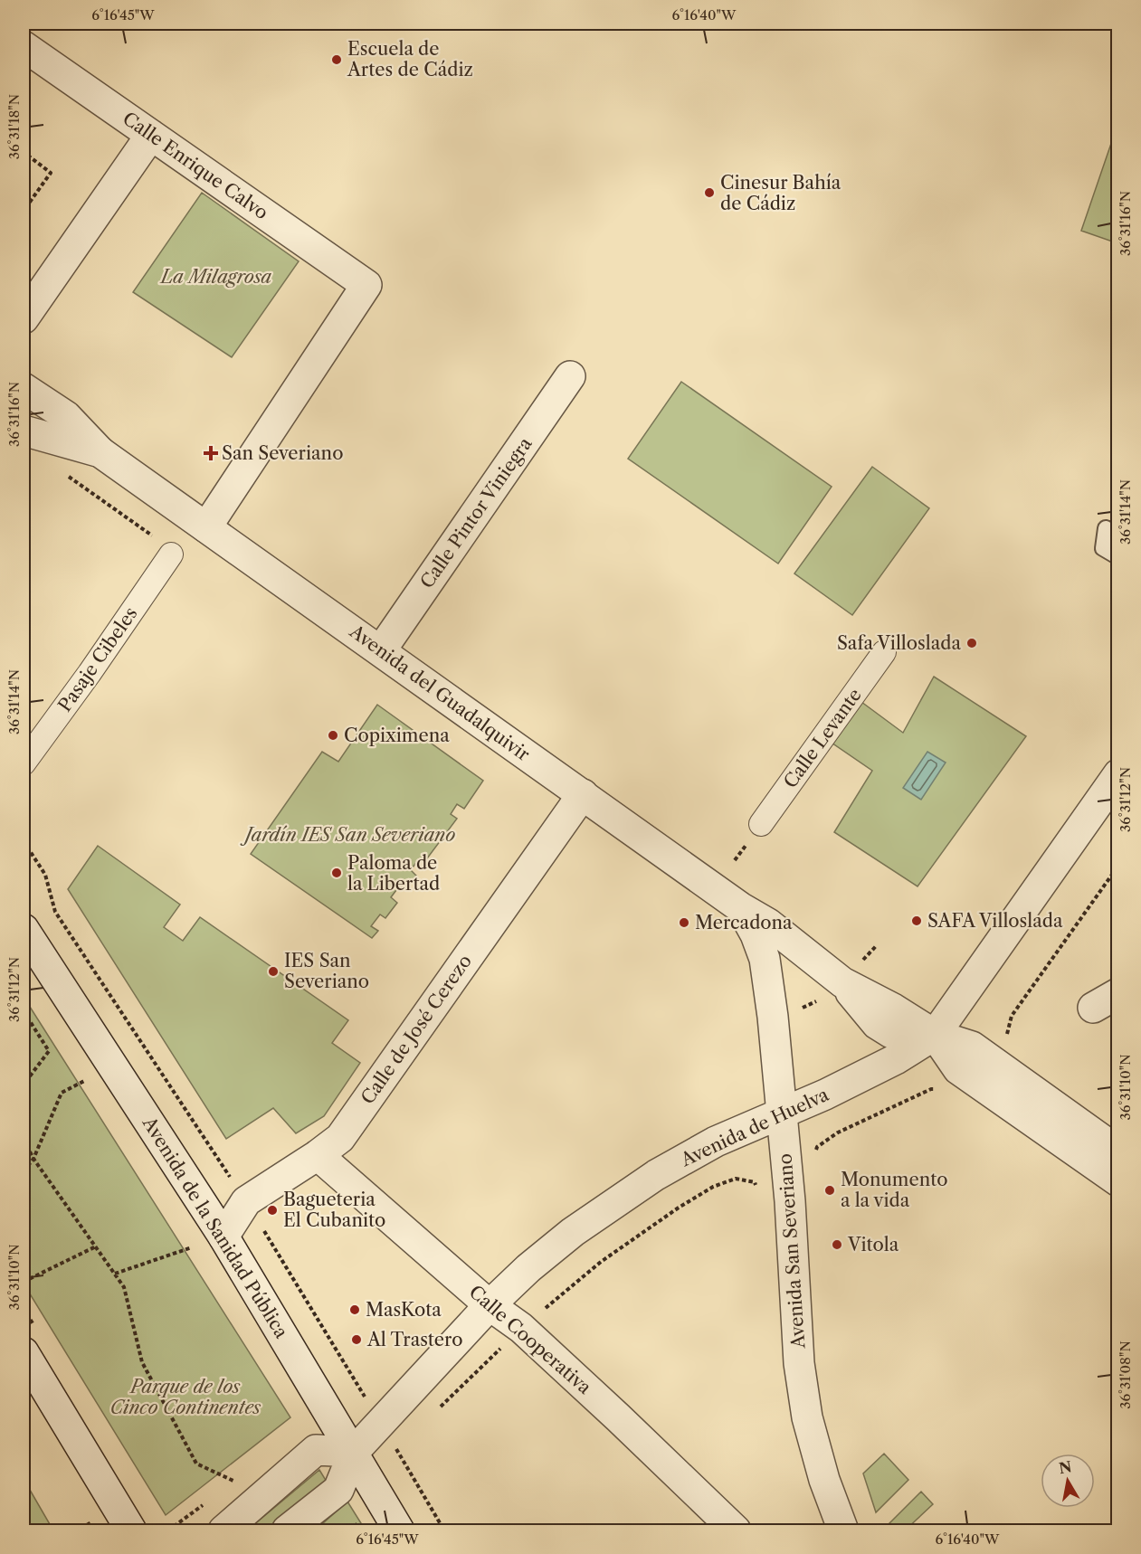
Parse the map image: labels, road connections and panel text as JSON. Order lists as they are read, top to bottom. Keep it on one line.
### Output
{"streets":{"street":["Calle Enrique Calvo","Calle Pintor Viniegra","Pasaje Cibeles","Avenida del Guadalquivir","Calle Levante","Calle de José Cerezo","Avenida de Huelva","Avenida de la Sanidad Pública","Avenida San Severiano","Calle Cooperativa"]},"crossings":[["Calle Enrique Calvo","Avenida del Guadalquivir"],["Calle Pintor Viniegra","Avenida del Guadalquivir"],["Avenida del Guadalquivir","Calle de José Cerezo"],["Avenida del Guadalquivir","Avenida de Huelva"],["Avenida del Guadalquivir","Avenida San Severiano"],["Calle de José Cerezo","Avenida de la Sanidad Pública"],["Calle de José Cerezo","Calle Cooperativa"],["Avenida de Huelva","Avenida de la Sanidad Pública"],["Avenida de Huelva","Avenida San Severiano"],["Avenida de Huelva","Calle Cooperativa"]],"parks":["La Milagrosa","Jardín IES San Severiano","Parque de los Cinco Continentes"],"places":{"other":["Escuela de Artes de Cádiz","Cinesur Bahía de Cádiz","Safa Villoslada","Copiximena","Paloma de la Libertad","SAFA Villoslada","Mercadona","IES San Severiano","Monumento a la vida","Bagueteria El Cubanito","Vitola","MasKota","Al Trastero"],"health":["San Severiano"]},"north":"top","coordinates":["6°16'45\"W","6°16'40\"W","36°31'18\"N","36°31'16\"N","36°31'14\"N","36°31'12\"N","36°31'10\"N","36°31'08\"N"]}
